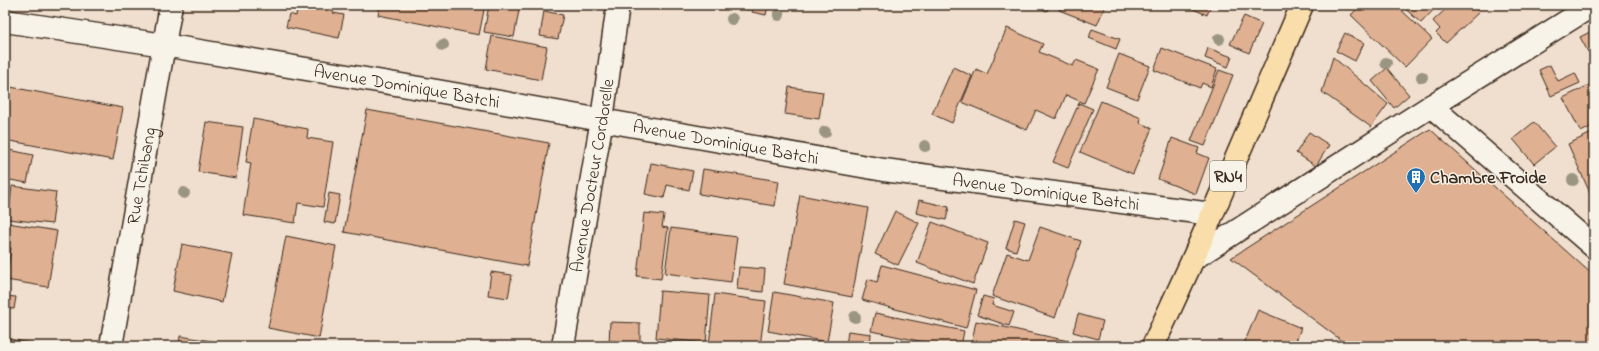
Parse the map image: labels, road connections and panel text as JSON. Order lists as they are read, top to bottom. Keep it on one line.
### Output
{"streets":{"highway":["RN4"],"street":["Avenue Dominique Batchi","Rue Tchibang","Avenue Docteur Cordorelle"]},"crossings":[["Avenue Dominique Batchi","Rue Tchibang"],["Avenue Dominique Batchi","Avenue Docteur Cordorelle"],["Avenue Dominique Batchi","RN4"]],"places":{"building":["Chambre Froide"]}}
